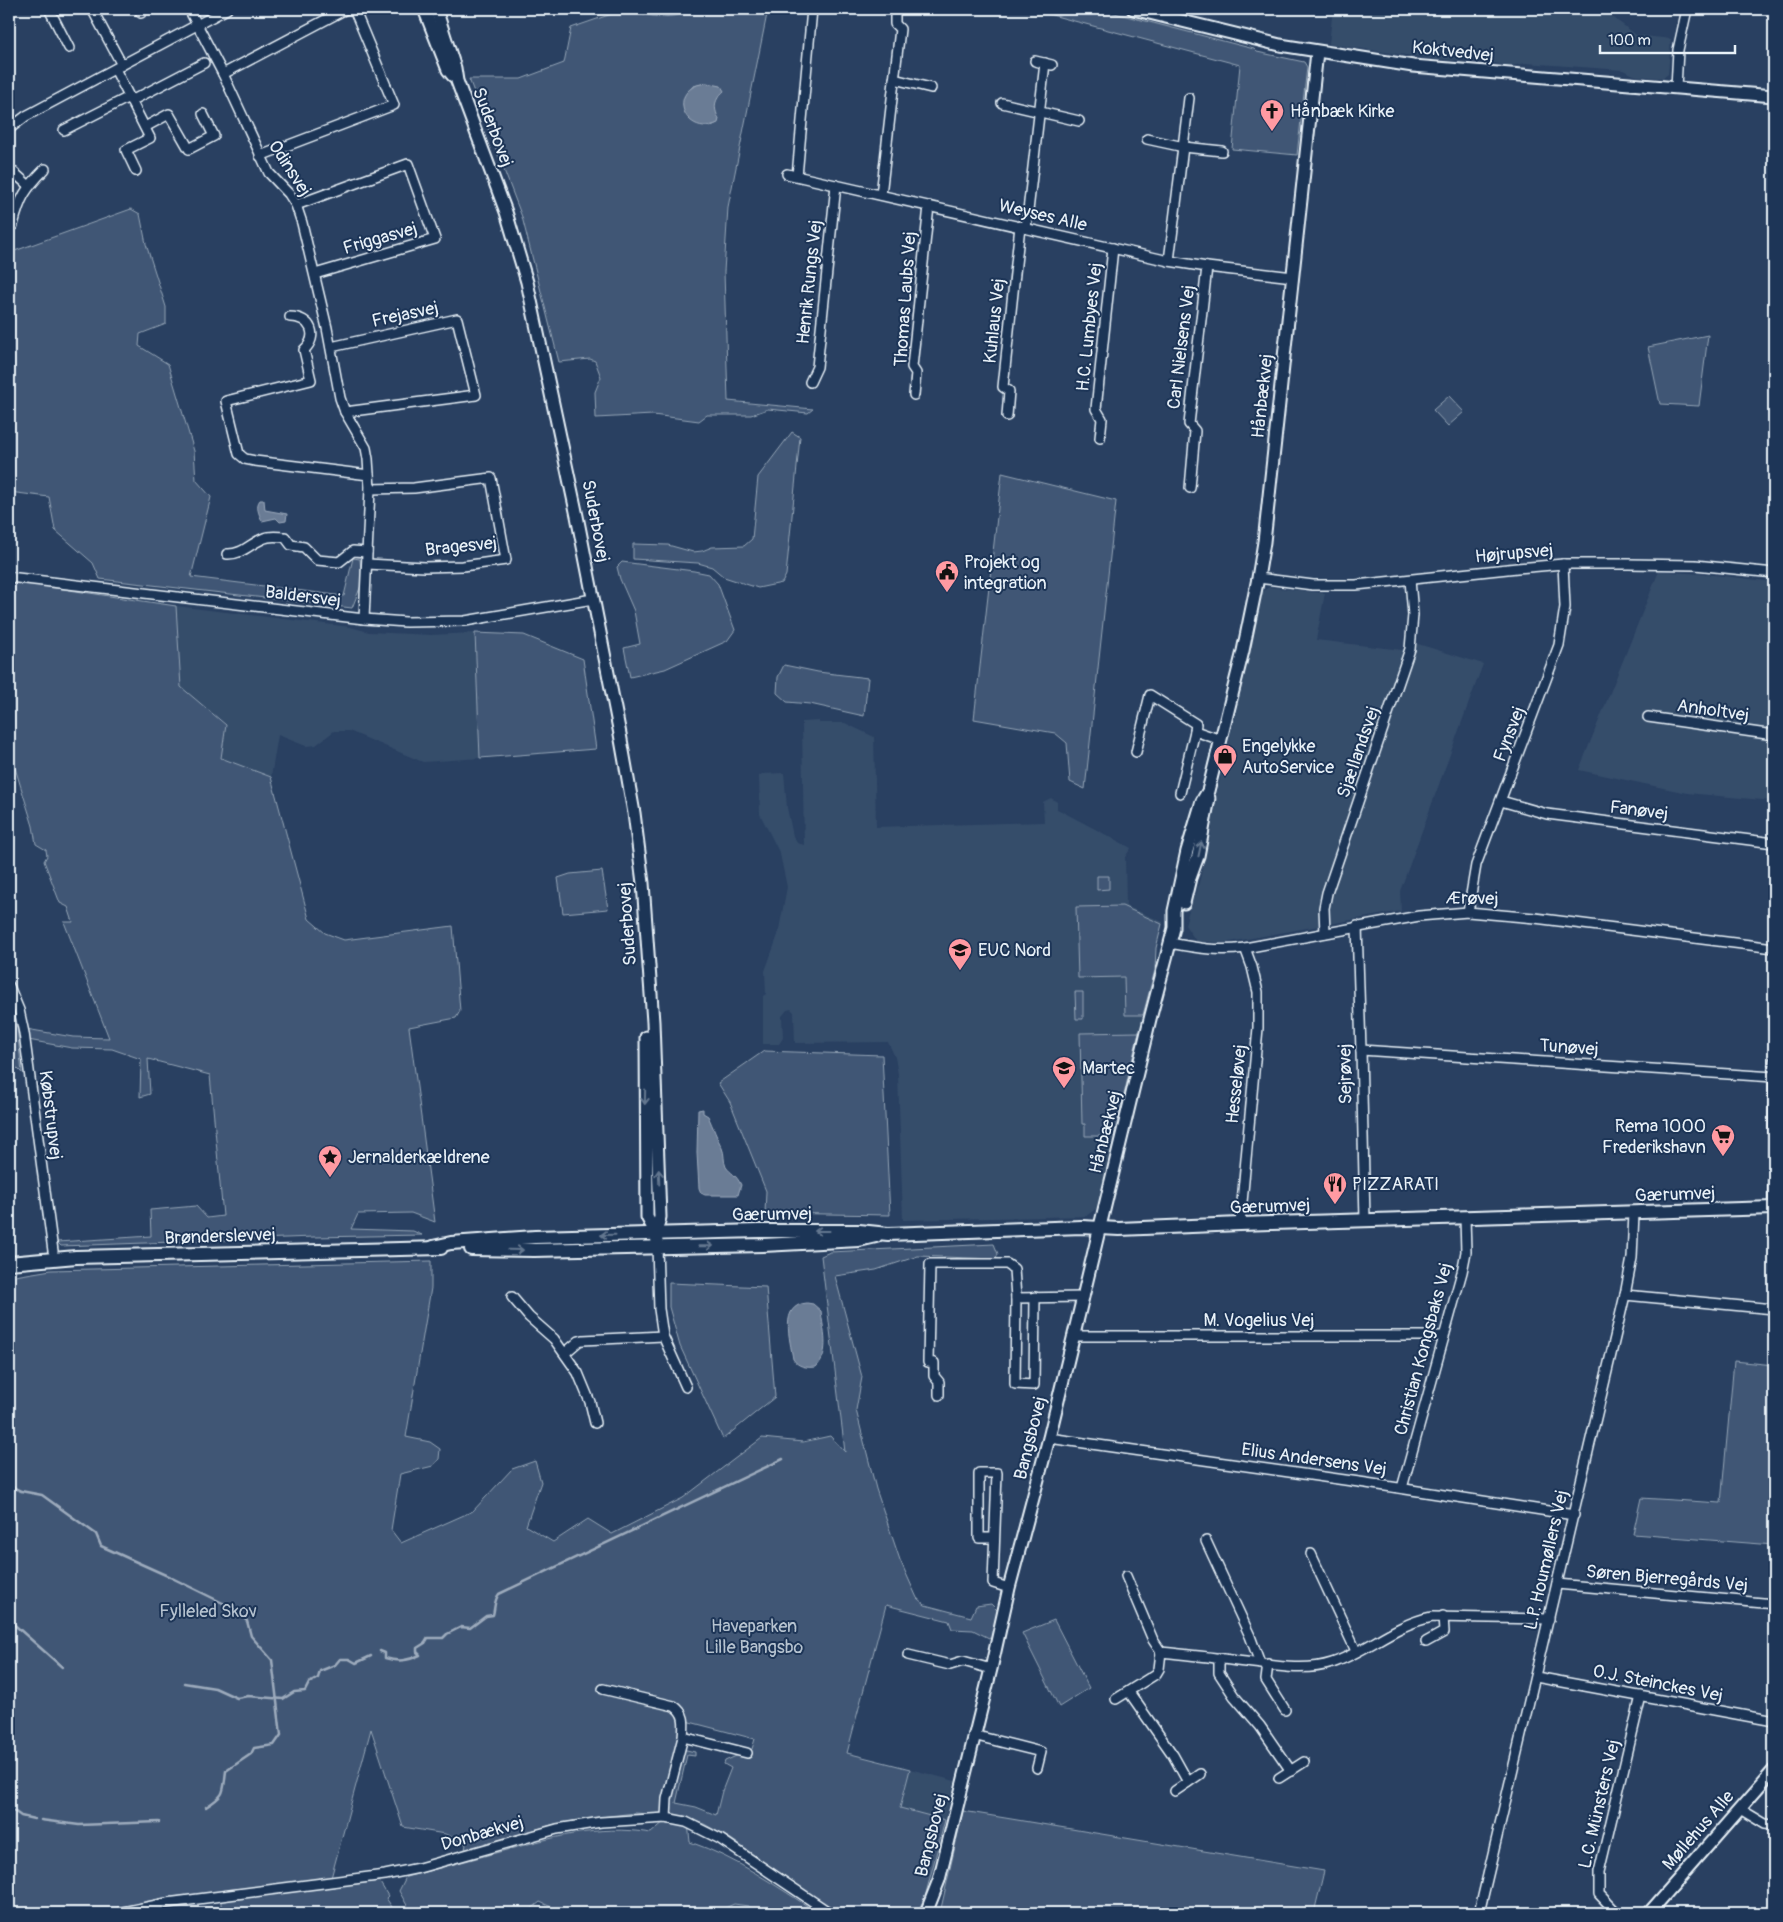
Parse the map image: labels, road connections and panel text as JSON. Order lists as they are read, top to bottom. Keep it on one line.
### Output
{"streets":{"main road":["Gærumvej","Brønderslevvej"],"street":["Koktvedvej","Suderbovej","Odinsvej","Weyses Alle","Friggasvej","Henrik Rungs Vej","Thomas Laubs Vej","Frejasvej","Kuhlaus Vej","H.C. Lumbyes Vej","Carl Nielsens Vej","Hånbækvej","Bragesvej","Højrupsvej","Baldersvej","Anholtvej","Fynsvej","Sjællandsvej","Fanøvej","Ærøvej","Tunøvej","Sejrøvej","Hesseløvej","Købstrupvej","M. Vogelius Vej","Christian Kongsbaks Vej","Bangsbovej","Elius Andersens Vej","L.P. Houmøllers Vej","Søren Bjerregårds Vej","O.J. Steinckes Vej","L.C. Münsters Vej","Møllehus Alle","Donbækvej"]},"crossings":[["Koktvedvej","Hånbækvej"],["Suderbovej","Baldersvej"],["Suderbovej","Gærumvej"],["Suderbovej","Brønderslevvej"],["Odinsvej","Friggasvej"],["Odinsvej","Frejasvej"],["Odinsvej","Bragesvej"],["Odinsvej","Baldersvej"],["Weyses Alle","Henrik Rungs Vej"],["Weyses Alle","Thomas Laubs Vej"],["Weyses Alle","Kuhlaus Vej"],["Weyses Alle","H.C. Lumbyes Vej"],["Weyses Alle","Carl Nielsens Vej"],["Weyses Alle","Hånbækvej"],["Hånbækvej","Højrupsvej"],["Hånbækvej","Ærøvej"],["Hånbækvej","Gærumvej"],["Hånbækvej","Bangsbovej"],["Højrupsvej","Fynsvej"],["Højrupsvej","Sjællandsvej"],["Fynsvej","Fanøvej"],["Fynsvej","Ærøvej"],["Sjællandsvej","Ærøvej"],["Ærøvej","Sejrøvej"],["Ærøvej","Hesseløvej"],["Tunøvej","Sejrøvej"],["Sejrøvej","Gærumvej"],["Hesseløvej","Gærumvej"],["Gærumvej","Brønderslevvej"],["Gærumvej","Christian Kongsbaks Vej"],["Gærumvej","Bangsbovej"],["Gærumvej","L.P. Houmøllers Vej"],["M. Vogelius Vej","Christian Kongsbaks Vej"],["M. Vogelius Vej","Bangsbovej"],["Christian Kongsbaks Vej","Elius Andersens Vej"],["Bangsbovej","Elius Andersens Vej"],["Elius Andersens Vej","L.P. Houmøllers Vej"],["L.P. Houmøllers Vej","Søren Bjerregårds Vej"],["L.P. Houmøllers Vej","O.J. Steinckes Vej"],["O.J. Steinckes Vej","L.C. Münsters Vej"]],"parks":["Fylleled Skov","Haveparken Lille Bangsbo"],"places":{"church":["Hånbæk Kirke"],"public building":["Projekt og integration"],"shop":["Engelykke AutoService"],"school or university":["EUC Nord","Martec"],"supermarket":["Rema 1000 Frederikshavn"],"place":["Jernalderkældrene"],"restaurant":["PIZZARATI"]},"scale_bar":"100 m"}
